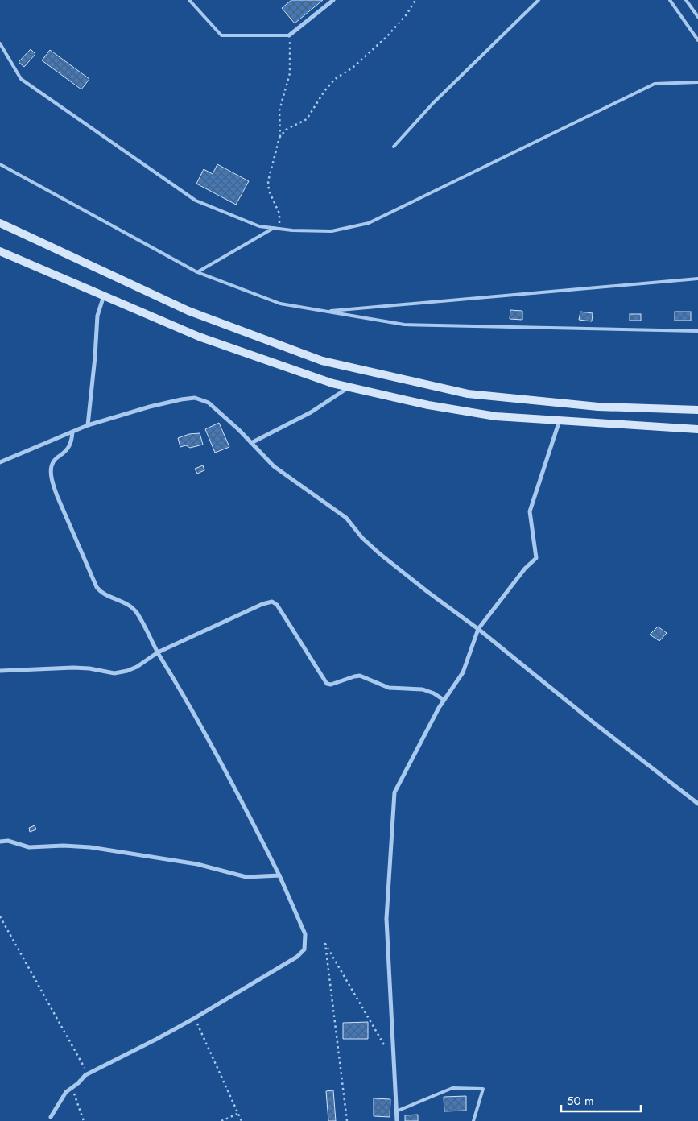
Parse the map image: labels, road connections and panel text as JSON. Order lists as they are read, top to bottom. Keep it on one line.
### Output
{"scale_bar":"50 m"}
